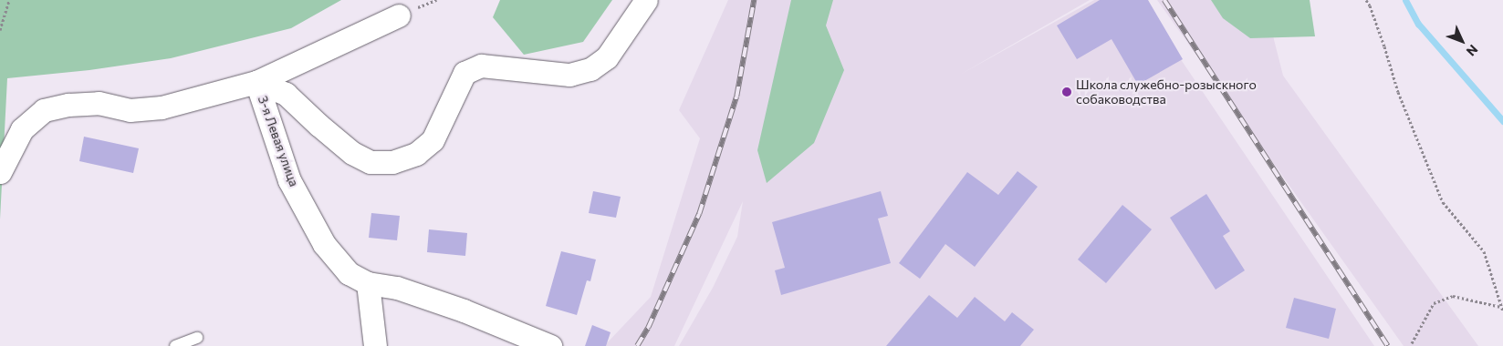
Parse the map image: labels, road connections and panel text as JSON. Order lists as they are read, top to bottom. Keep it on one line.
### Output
{"streets":{"street":["3-я Левая улица"]},"places":["Школа служебно-розыскного собаководства"],"north":"bottom right"}
